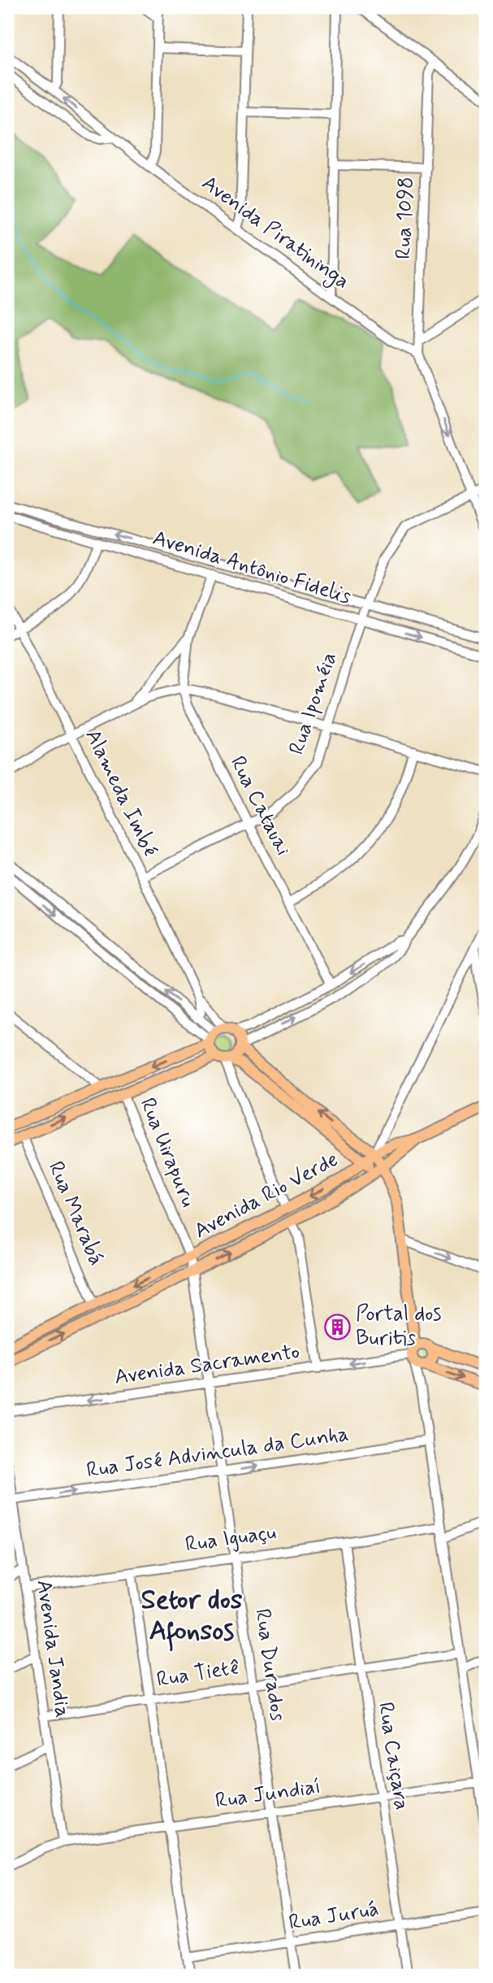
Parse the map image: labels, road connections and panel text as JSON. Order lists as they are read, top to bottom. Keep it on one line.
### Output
{"streets":{"main road":["Avenida Rio Verde"],"street":["Rua 1098","Avenida Piratininga","Avenida Antônio Fidelis","Rua Ipoméia","Alameda Imbé","Rua Catauai","Rua Uirapuru","Rua Marabá","Avenida Sacramento","Rua José Advincula da Cunha","Rua Iguaçu","Avenida Jandia","Rua Durados","Rua Tietê","Rua Caiçara","Rua Jundiaí","Rua Juruá"]},"crossings":[["Rua 1098","Avenida Piratininga"],["Rua 1098","Rua Ipoméia"],["Avenida Antônio Fidelis","Rua Ipoméia"],["Rua Ipoméia","Alameda Imbé"],["Rua Ipoméia","Rua Catauai"],["Rua Uirapuru","Avenida Rio Verde"],["Rua Uirapuru","Rua Durados"],["Avenida Rio Verde","Rua Marabá"],["Avenida Rio Verde","Rua Durados"],["Avenida Sacramento","Rua Durados"],["Rua José Advincula da Cunha","Avenida Jandia"],["Rua José Advincula da Cunha","Rua Durados"],["Rua Iguaçu","Avenida Jandia"],["Rua Iguaçu","Rua Durados"],["Rua Iguaçu","Rua Caiçara"],["Avenida Jandia","Rua Tietê"],["Avenida Jandia","Rua Jundiaí"],["Rua Durados","Rua Tietê"],["Rua Durados","Rua Jundiaí"],["Rua Durados","Rua Juruá"],["Rua Tietê","Rua Caiçara"],["Rua Caiçara","Rua Jundiaí"],["Rua Caiçara","Rua Juruá"]],"one_way":["Avenida Sacramento","Rua José Advincula da Cunha"],"districts":["Setor dos Afonsos"],"places":{"building":["Portal dos Buritis"]}}
